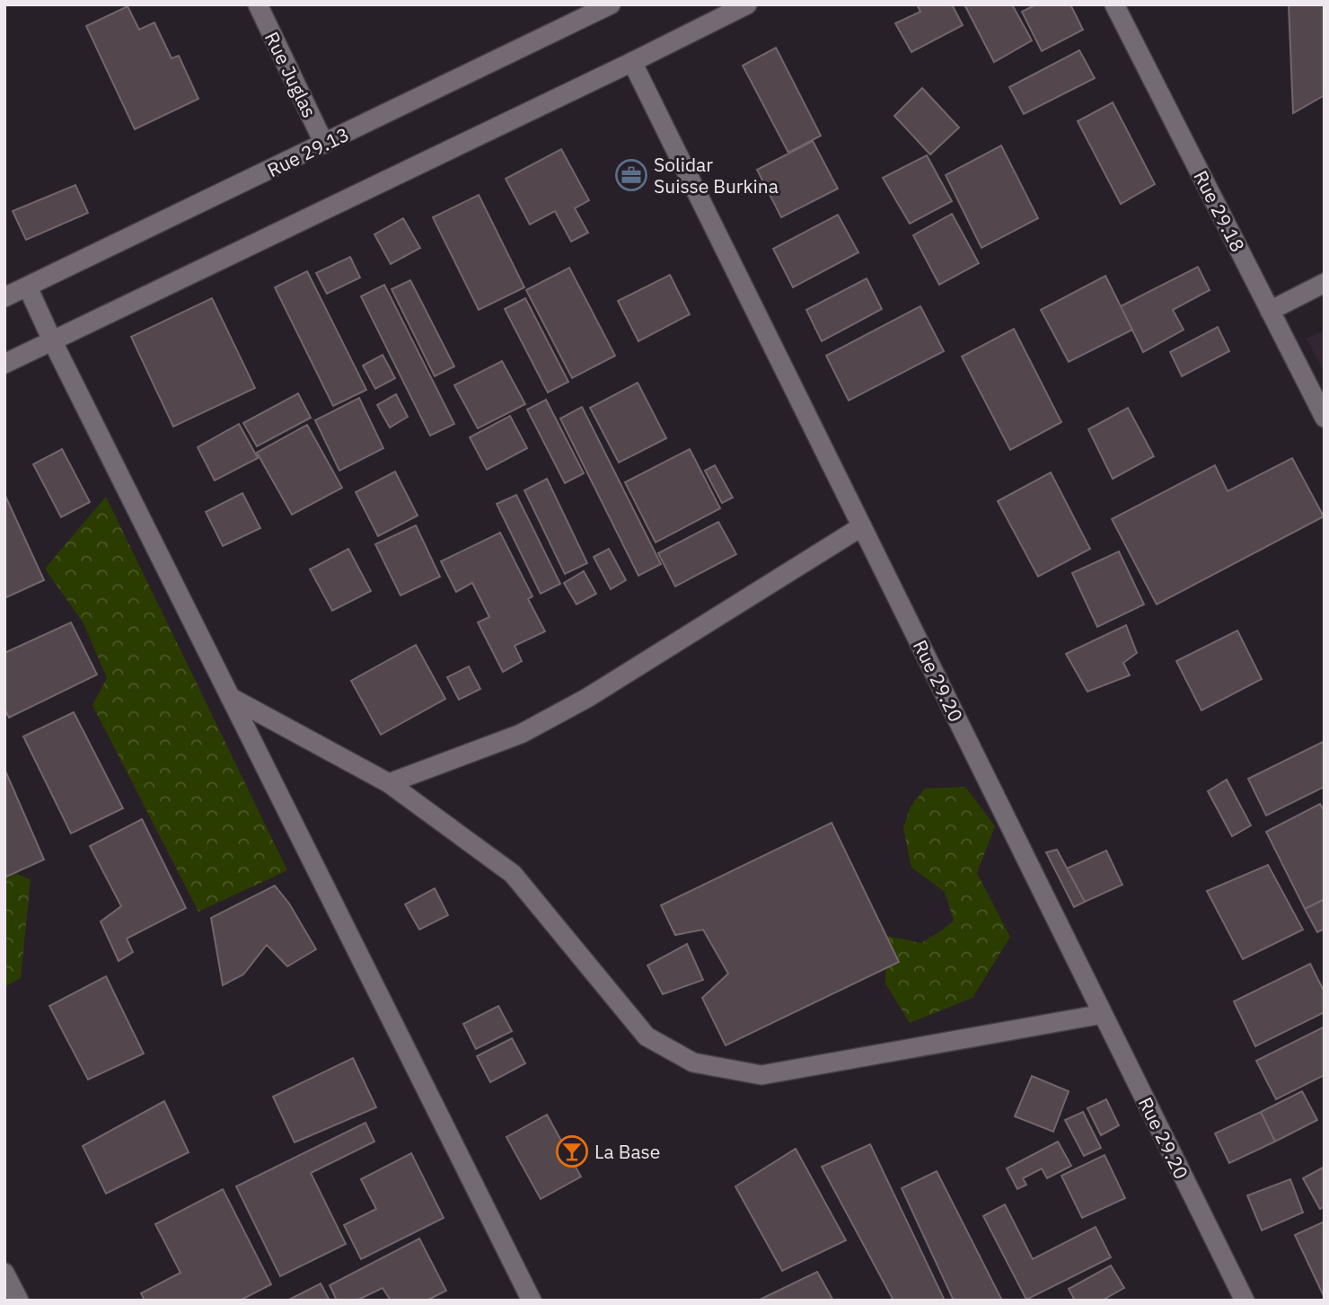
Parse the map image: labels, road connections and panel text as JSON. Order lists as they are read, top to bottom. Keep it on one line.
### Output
{"streets":{"street":["Rue Juglas","Rue 29.13","Rue 29.18","Rue 29.20"]},"crossings":[["Rue Juglas","Rue 29.13"]],"places":{"office":["Solidar Suisse Burkina"],"bar":["La Base"]}}
